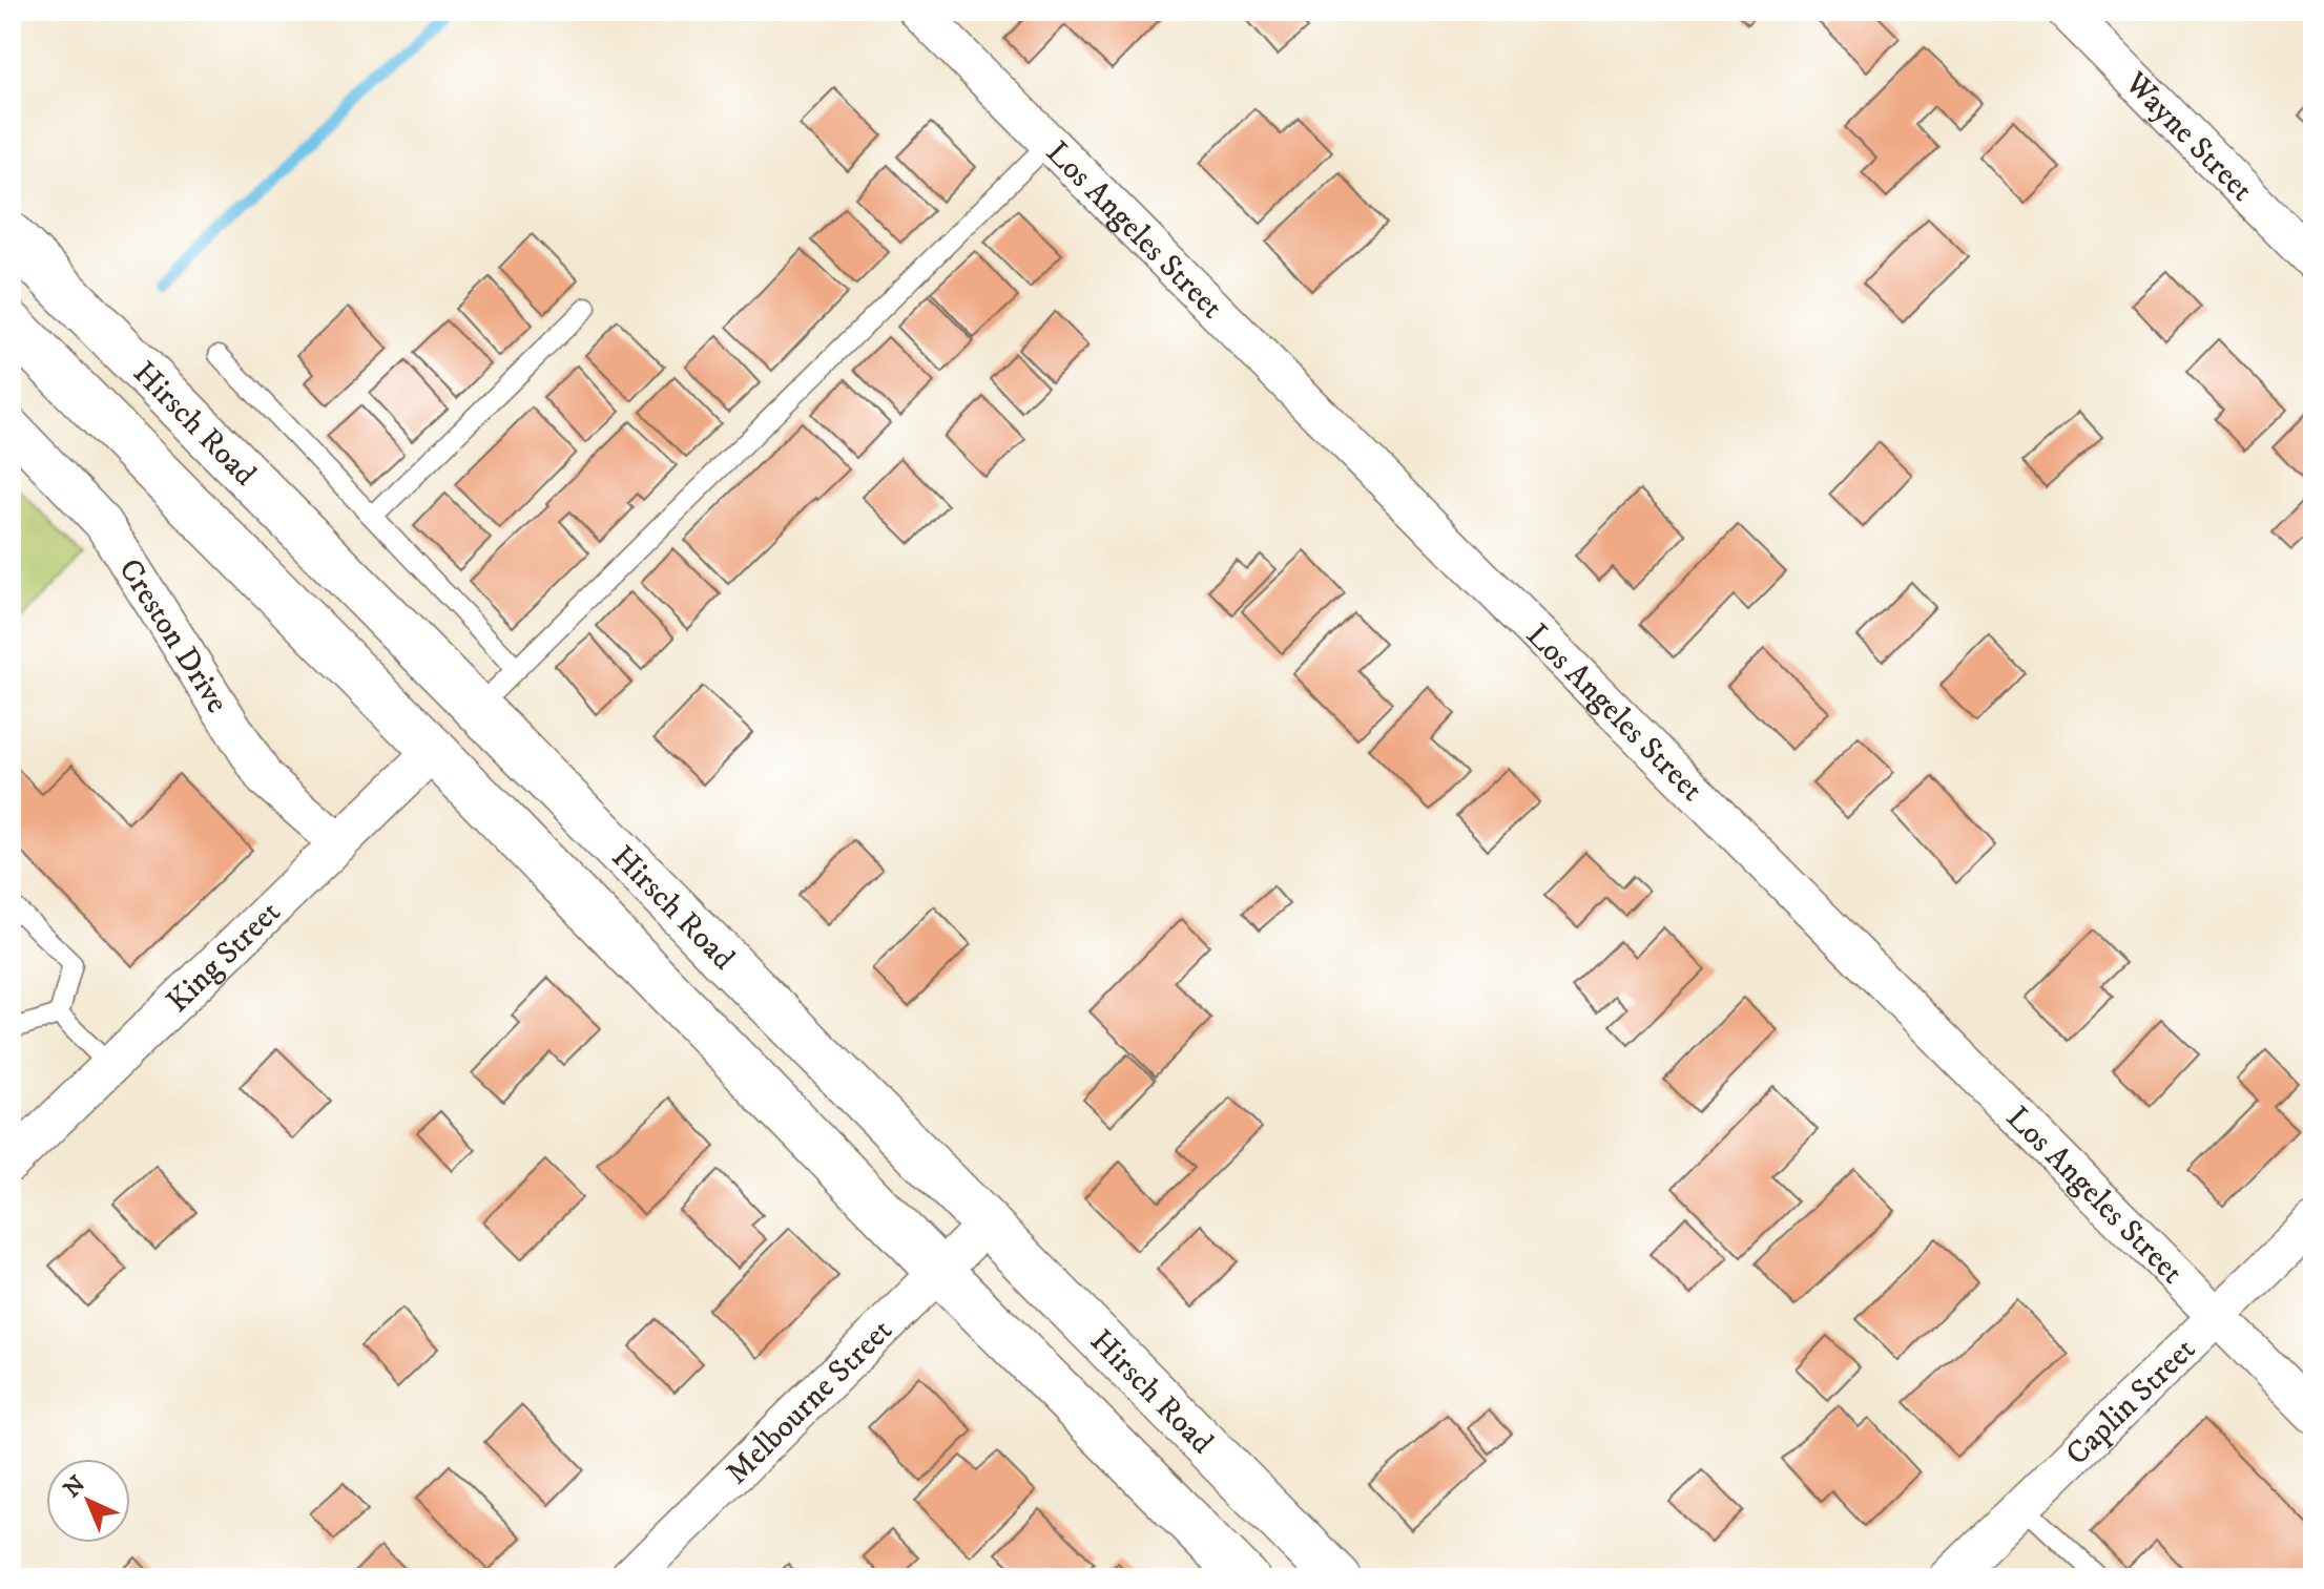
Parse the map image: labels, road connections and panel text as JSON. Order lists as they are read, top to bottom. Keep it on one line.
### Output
{"streets":{"main road":["Hirsch Road"],"street":["Wayne Street","Los Angeles Street","Creston Drive","King Street","Melbourne Street","Caplin Street"]},"crossings":[["Los Angeles Street","Caplin Street"],["Hirsch Road","King Street"],["Hirsch Road","Melbourne Street"],["Creston Drive","King Street"]],"north":"top left"}
